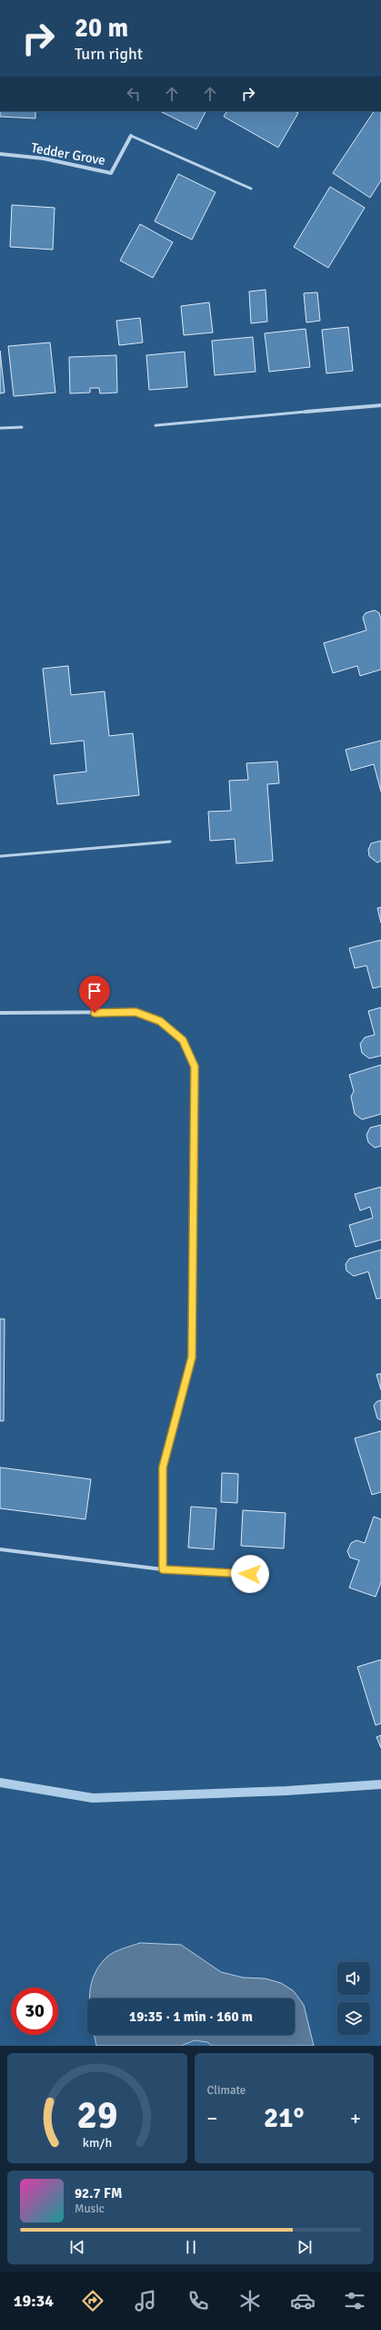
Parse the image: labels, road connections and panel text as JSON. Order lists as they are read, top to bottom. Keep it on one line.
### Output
{"streets":{"street":["Tedder Grove"]},"page":{"turn":["20 m","Turn right"],"limit":"30","trip":"19:35 · 1 min · 160 m","tile":"Climate","heat":["−","21°","+"],"song":["92.7 FM","Music"],"tabs":"19:34","gauge":["29","km/h"]}}
